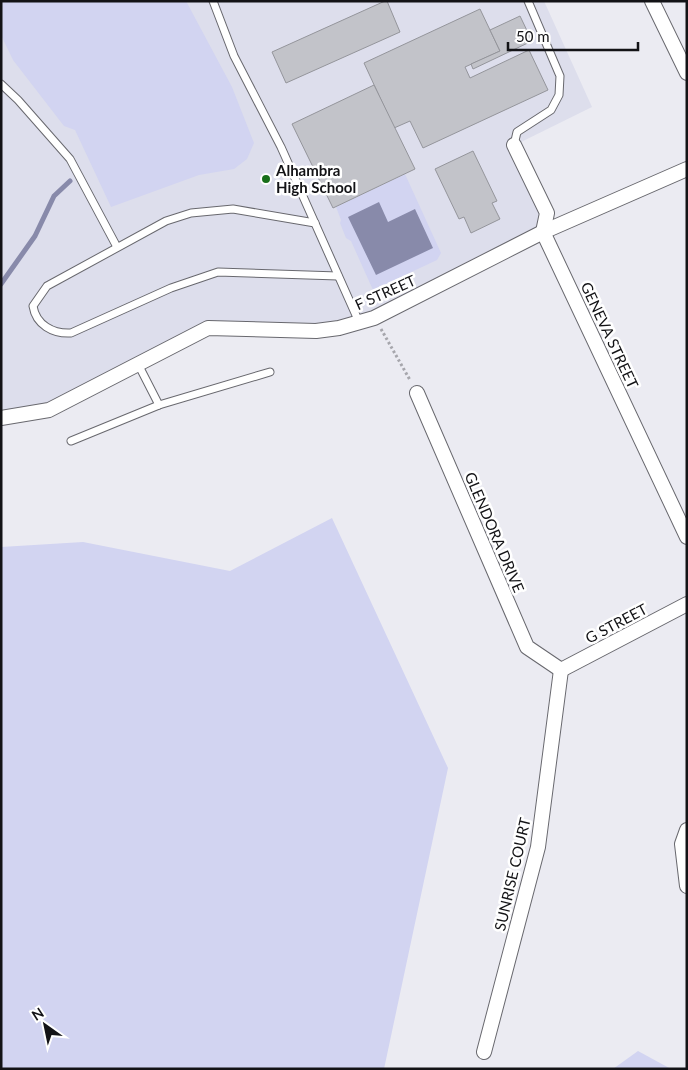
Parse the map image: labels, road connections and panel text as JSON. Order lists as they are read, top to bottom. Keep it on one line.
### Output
{"streets":{"street":["F STREET","GENEVA STREET","GLENDORA DRIVE","G STREET","SUNRISE COURT"]},"crossings":[["F STREET","GENEVA STREET"],["GLENDORA DRIVE","G STREET"],["GLENDORA DRIVE","SUNRISE COURT"],["G STREET","SUNRISE COURT"]],"places":["Alhambra High School"],"scale_bar":"50 m","north":"top left"}
